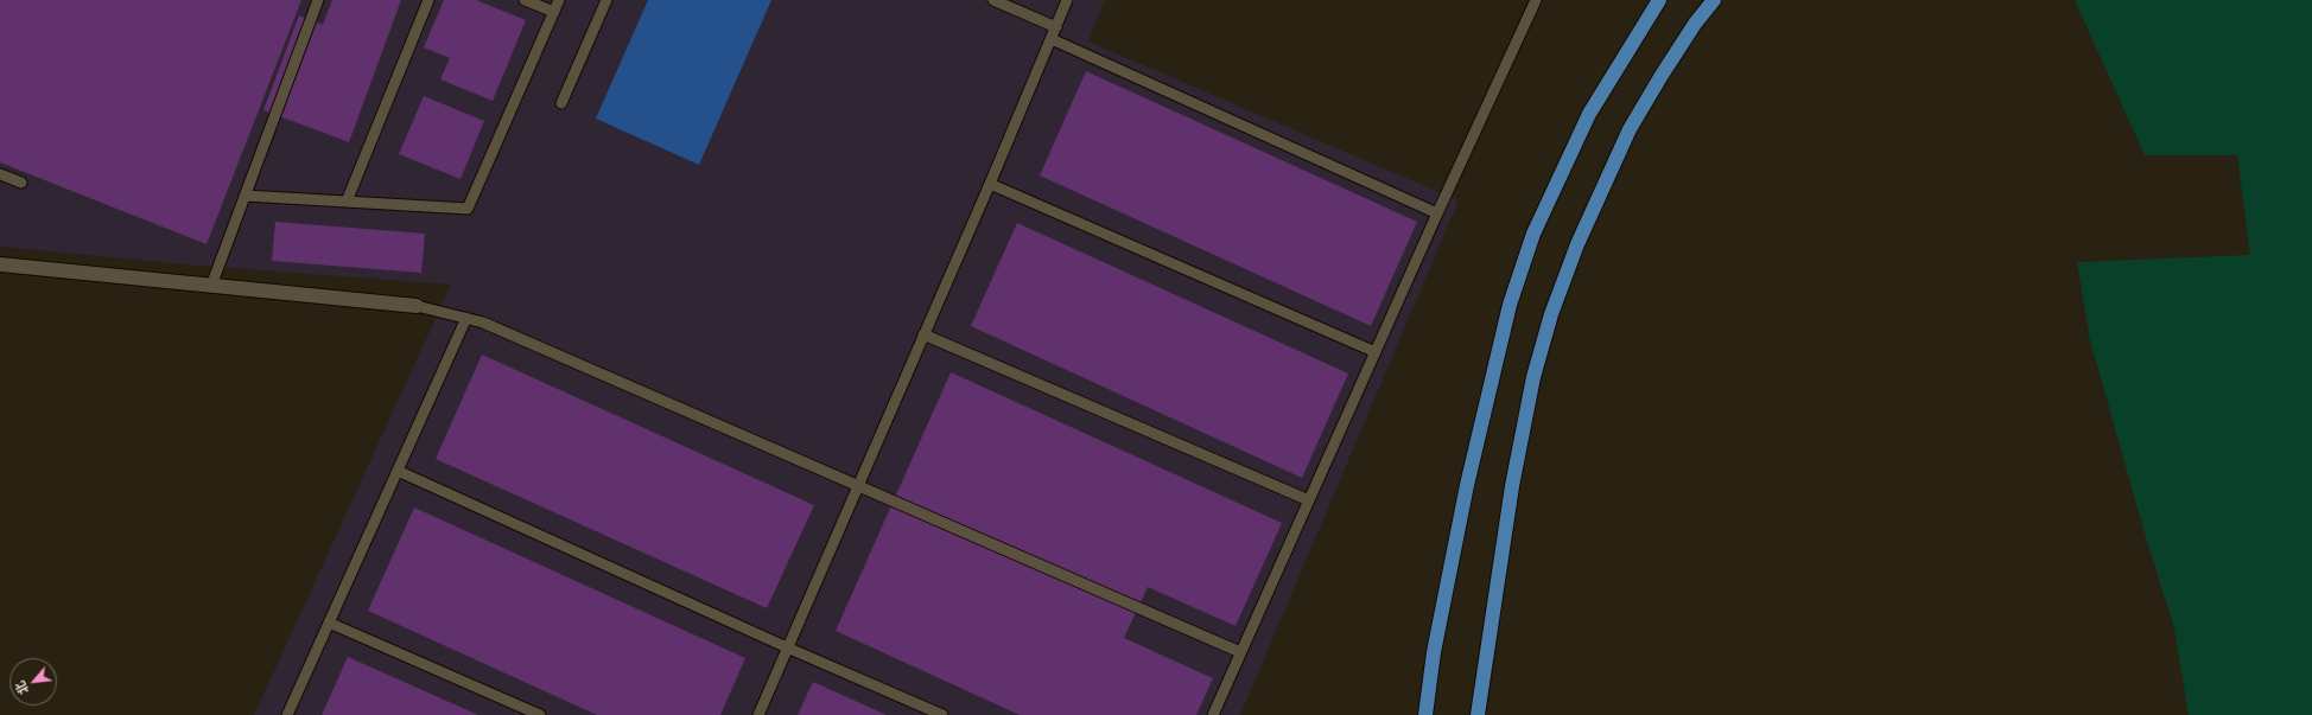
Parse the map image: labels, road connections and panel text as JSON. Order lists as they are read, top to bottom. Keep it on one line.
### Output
{"north":"bottom left"}
